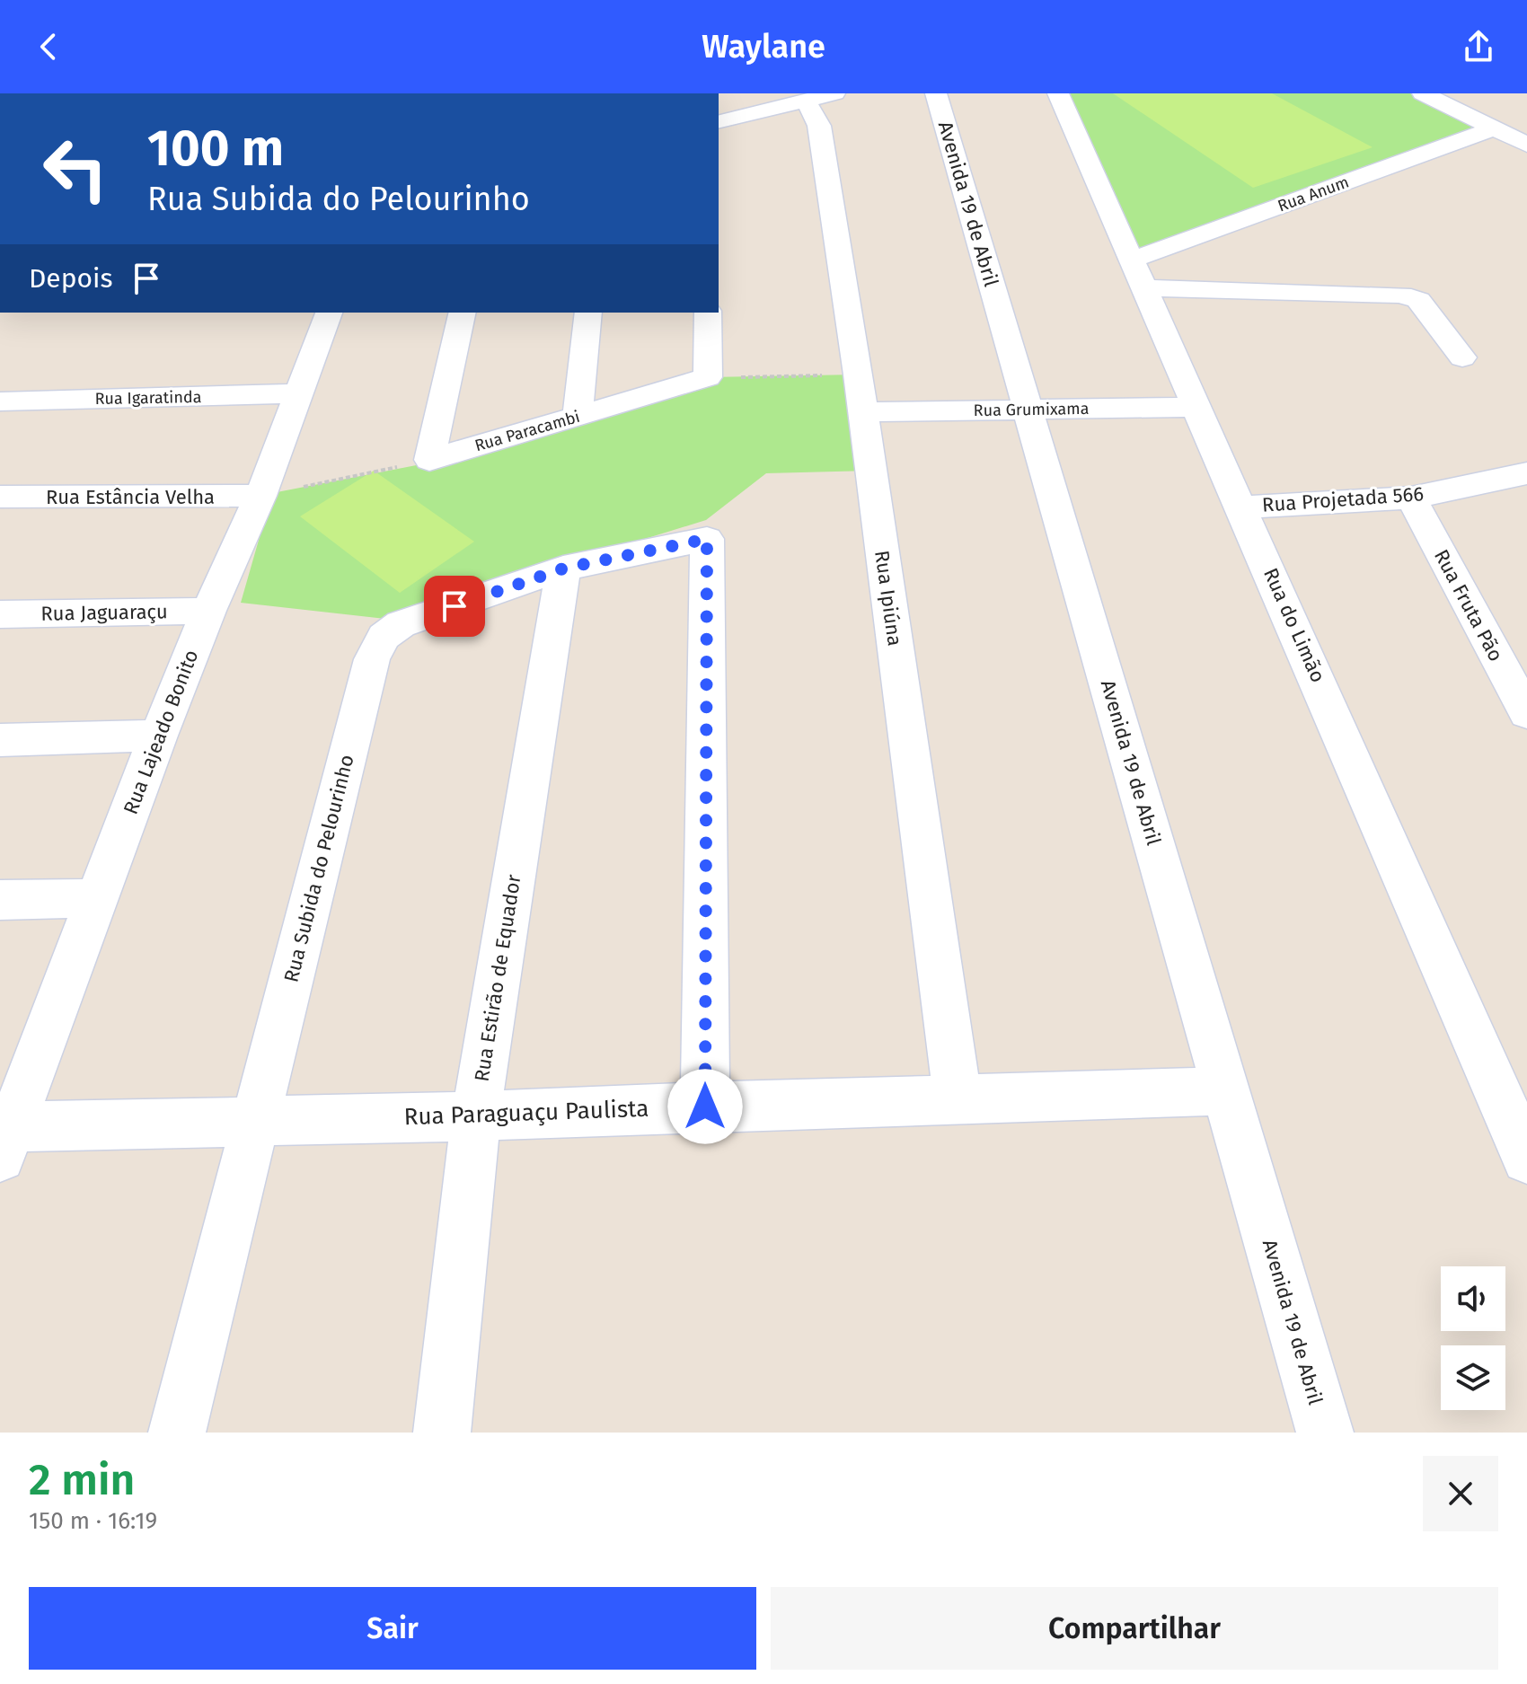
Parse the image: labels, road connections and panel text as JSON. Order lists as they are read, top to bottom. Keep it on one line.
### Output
{"streets":{"street":["Rua Anum","Avenida 19 de Abril","Rua Igaratinda","Rua Grumixama","Rua Paracambi","Rua Estância Velha","Rua Projetada 566","Rua Ipiúna","Rua Fruta Pão","Rua Jaguaraçu","Rua do Limão","Rua Lajeado Bonito","Rua Subida do Pelourinho","Rua Estirão de Equador","Rua Paraguaçu Paulista"]},"crossings":[["Rua Anum","Rua do Limão"],["Avenida 19 de Abril","Rua Grumixama"],["Avenida 19 de Abril","Rua Paraguaçu Paulista"],["Rua Igaratinda","Rua Lajeado Bonito"],["Rua Grumixama","Rua Ipiúna"],["Rua Grumixama","Rua do Limão"],["Rua Estância Velha","Rua Lajeado Bonito"],["Rua Projetada 566","Rua Fruta Pão"],["Rua Projetada 566","Rua do Limão"],["Rua Ipiúna","Rua Paraguaçu Paulista"],["Rua Jaguaraçu","Rua Lajeado Bonito"],["Rua Lajeado Bonito","Rua Paraguaçu Paulista"],["Rua Subida do Pelourinho","Rua Estirão de Equador"],["Rua Subida do Pelourinho","Rua Paraguaçu Paulista"],["Rua Estirão de Equador","Rua Paraguaçu Paulista"]],"page":{"header":"Waylane","turn":["100 m","Rua Subida do Pelourinho"],"then":"Depois","heading":["2 min","150 m · 16:19"],"buttons":["Sair","Compartilhar"]}}
